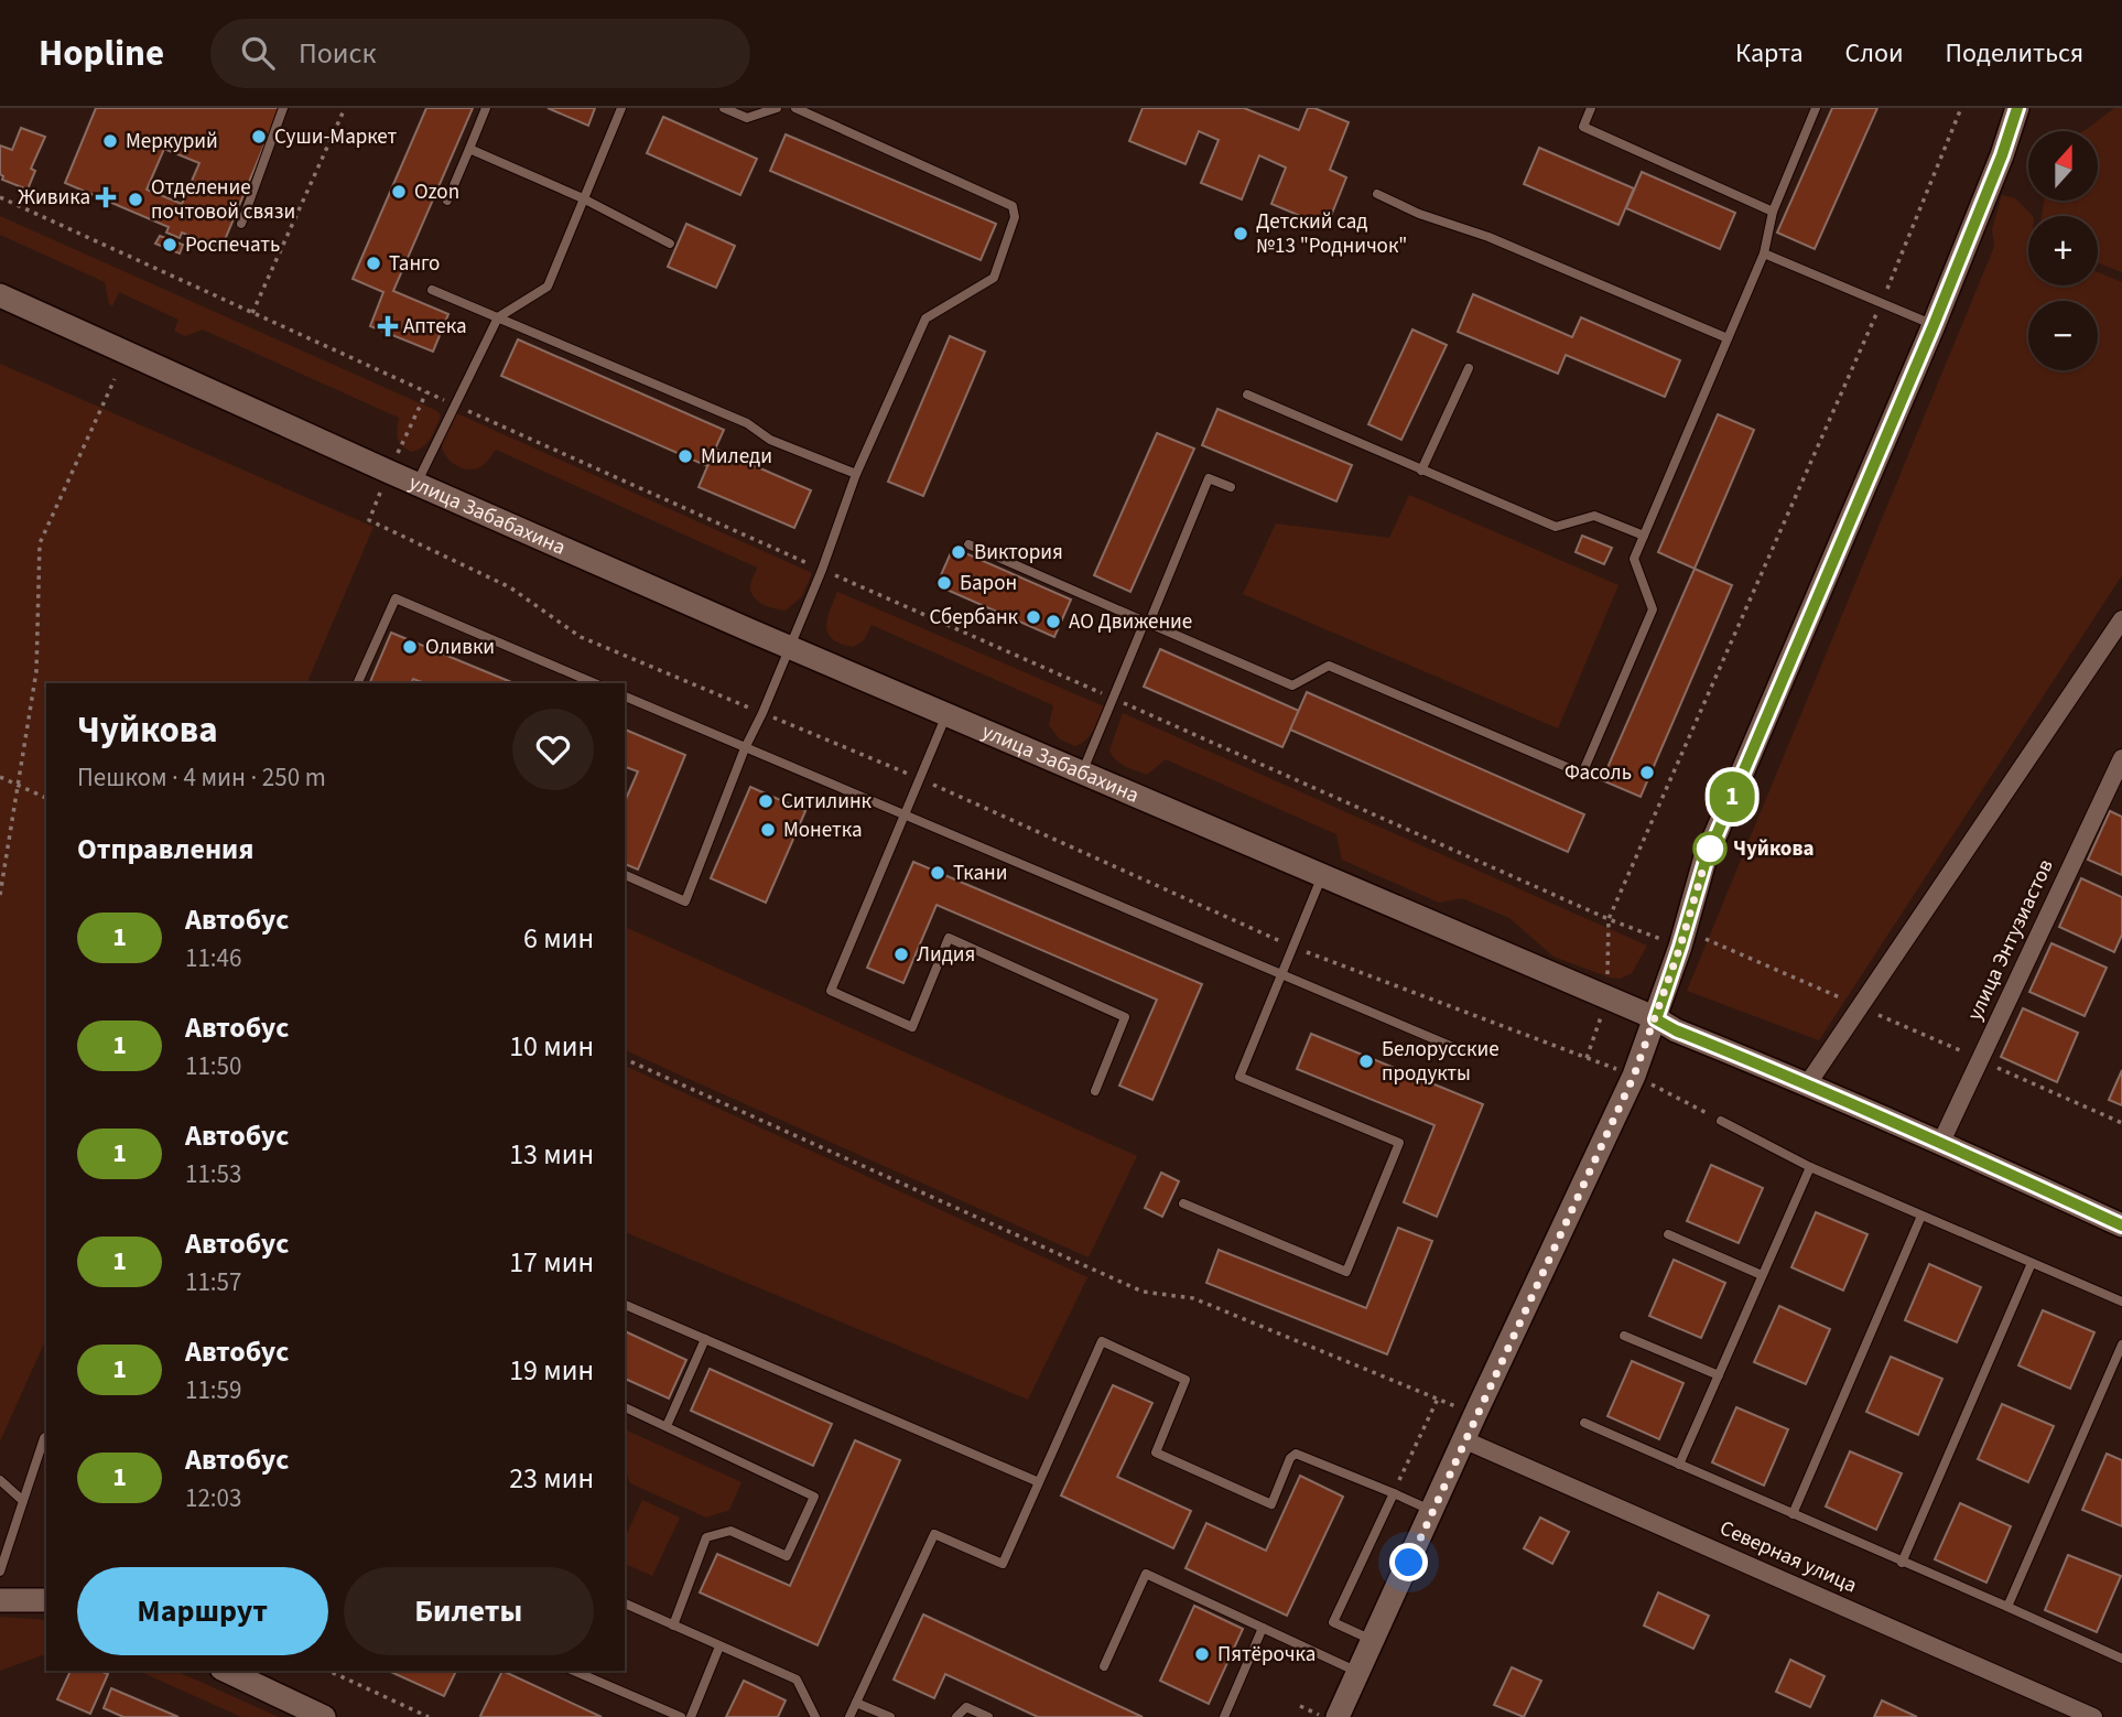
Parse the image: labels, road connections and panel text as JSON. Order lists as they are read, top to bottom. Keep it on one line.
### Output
{"streets":{"street":["улица Забабахина","улица Энтузиастов","Северная улица"]},"crossings":[["улица Забабахина","улица Энтузиастов"]],"places":{"other":["Суши-Маркет","Меркурий","Ozon","Отделение почтовой связи","Детский сад №13 \"Родничок\"","Роспечать","Танго","Миледи","Виктория","Барон","Сбербанк","АО Движение","Оливки","Фасоль","Ситилинк","Монетка","Чуйкова","Ткани","Лидия","Белорусские продукты","Пятёрочка"],"health":["Живика","Аптека"]},"lines":["bus line 1"],"north":"top","page":{"header":"Hopline","search":"Поиск","nav":["Карта","Слои","Поделиться"],"on_map":"1","map_buttons":["+","−"],"heading":[["Чуйкова","Пешком · 4 мин · 250 m"],"Отправления"],"list":[{"mark":"1","name":"Автобус","note":"11:46","value":"6 мин"},{"mark":"1","name":"Автобус","note":"11:50","value":"10 мин"},{"mark":"1","name":"Автобус","note":"11:53","value":"13 мин"},{"mark":"1","name":"Автобус","note":"11:57","value":"17 мин"},{"mark":"1","name":"Автобус","note":"11:59","value":"19 мин"},{"mark":"1","name":"Автобус","note":"12:03","value":"23 мин"}],"buttons":["Маршрут","Билеты"]}}
